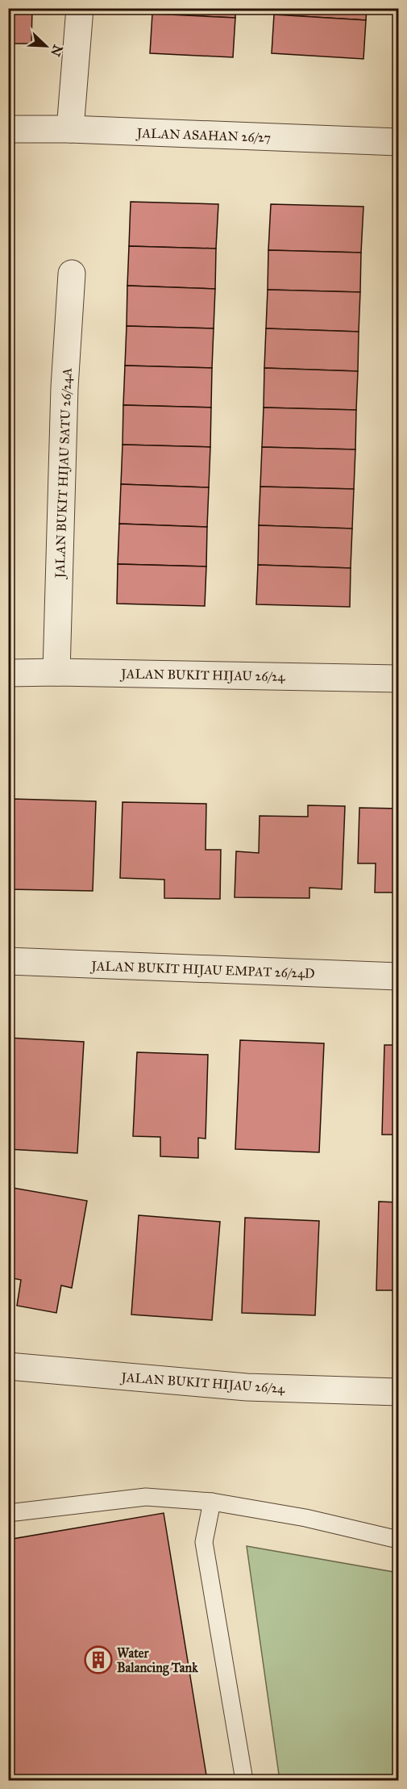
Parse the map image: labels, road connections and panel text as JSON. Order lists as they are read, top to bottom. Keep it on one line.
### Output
{"streets":{"street":["JALAN ASAHAN 26/27","JALAN BUKIT HIJAU SATU 26/24A","JALAN BUKIT HIJAU 26/24","JALAN BUKIT HIJAU EMPAT 26/24D"]},"crossings":[["JALAN BUKIT HIJAU SATU 26/24A","JALAN BUKIT HIJAU 26/24"]],"places":{"building":["Water Balancing Tank"]},"north":"bottom right"}
